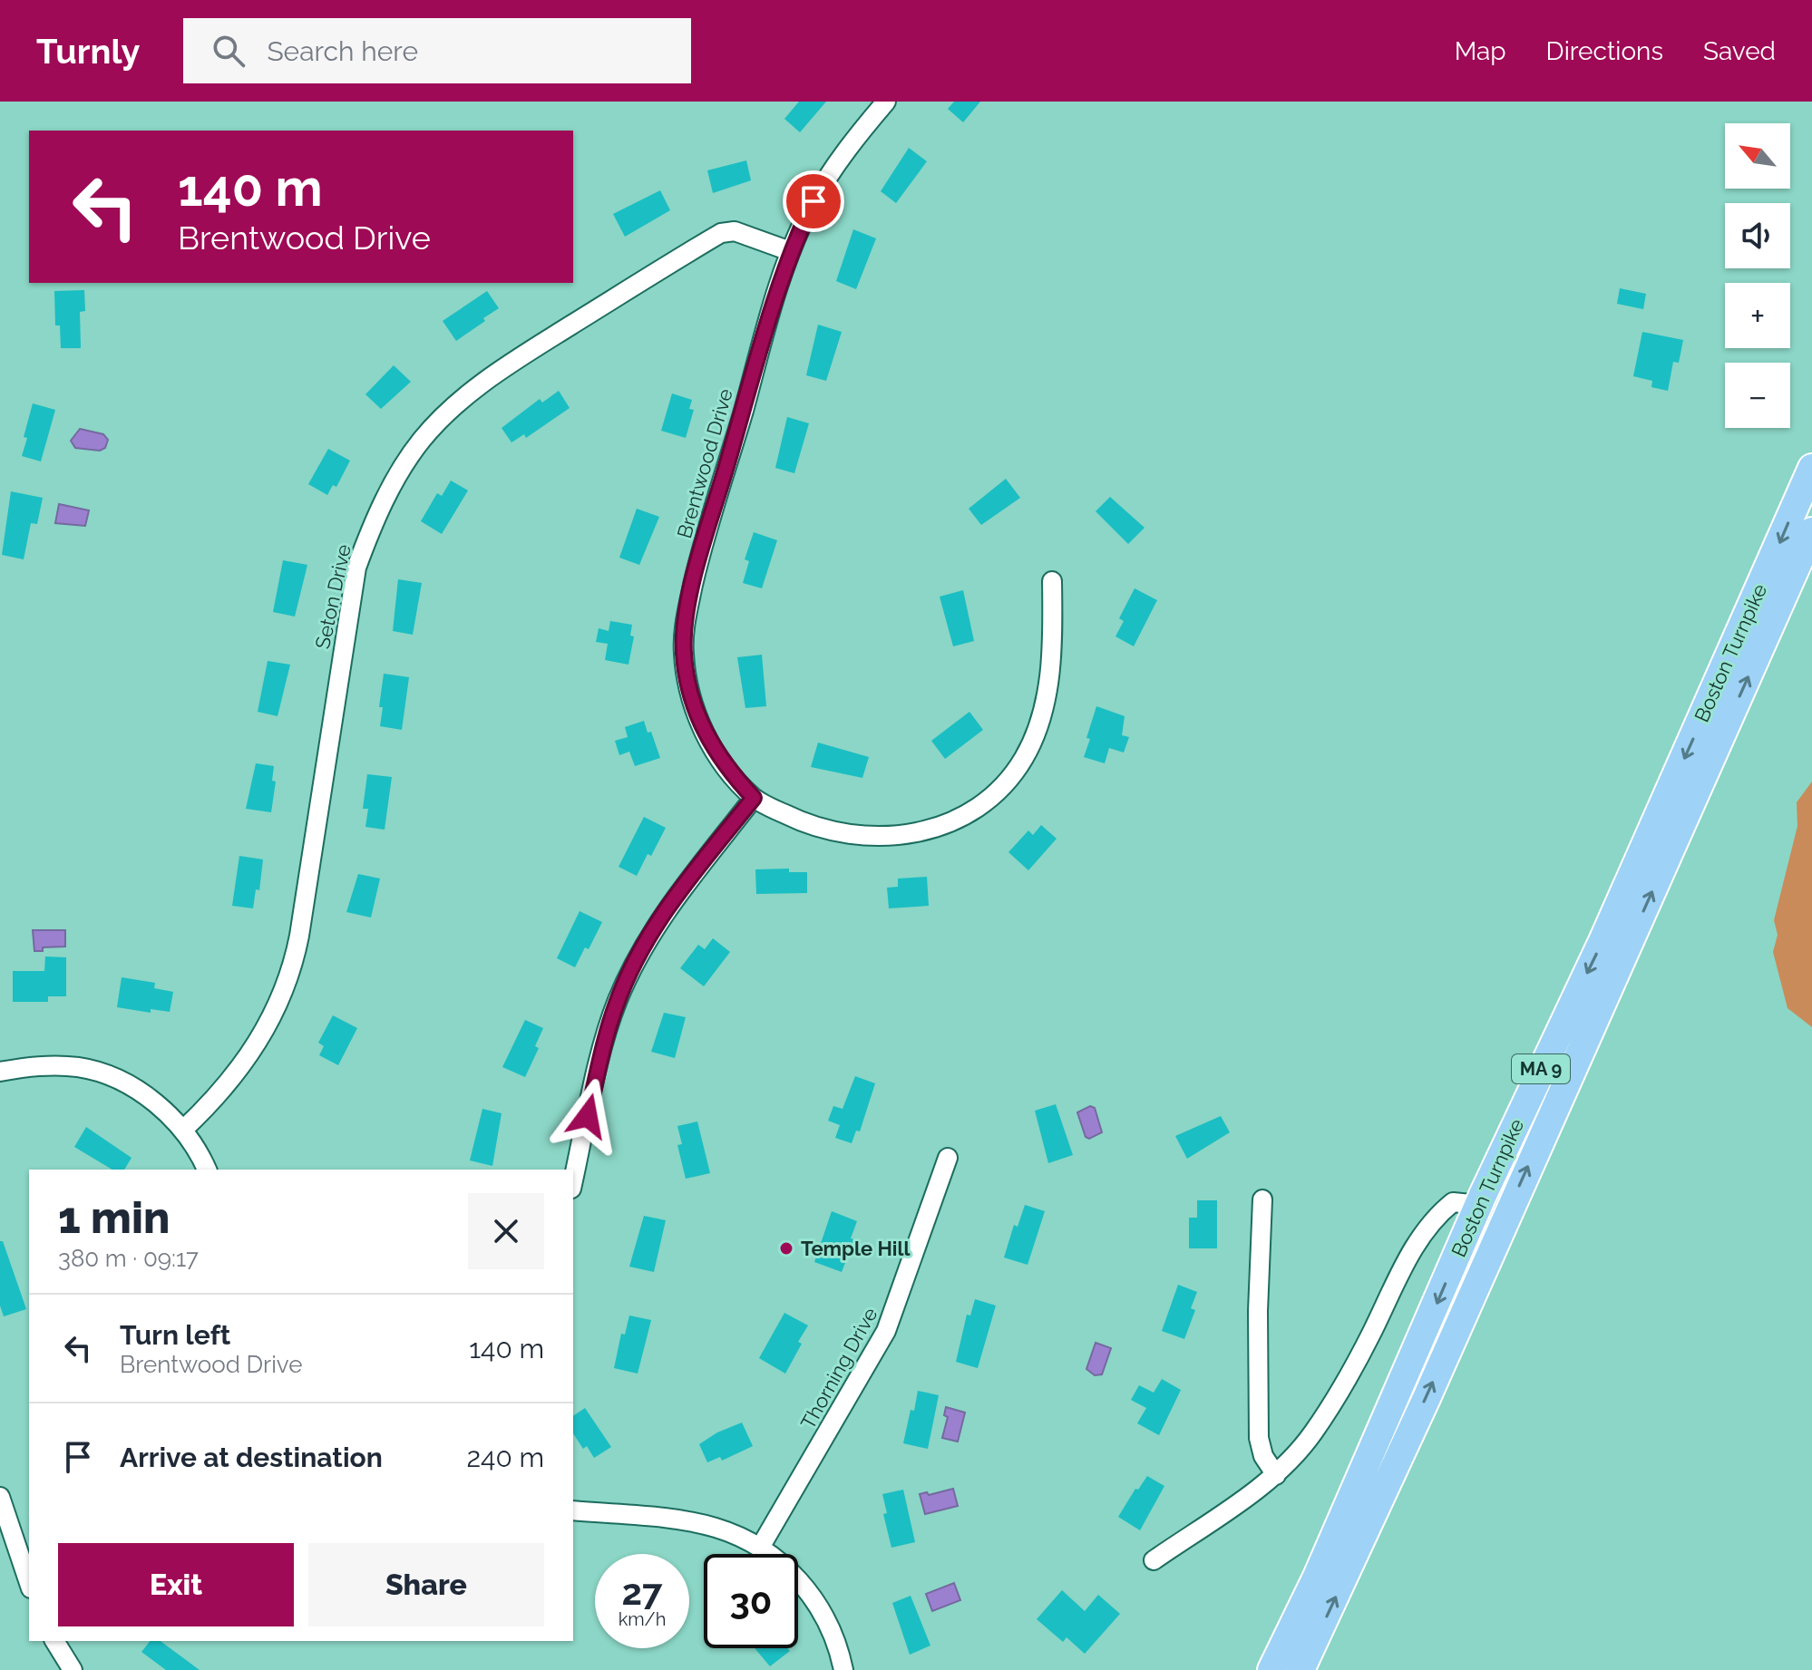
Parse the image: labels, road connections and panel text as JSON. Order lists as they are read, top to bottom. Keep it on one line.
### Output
{"streets":{"highway":["Boston Turnpike","MA 9"],"street":["Brentwood Drive","Seton Drive","Thorning Drive"]},"crossings":[["Brentwood Drive","Seton Drive"]],"places":["Temple Hill"],"north":"top left","page":{"header":"Turnly","search":"Search here","nav":["Map","Directions","Saved"],"map_buttons":["+","−"],"turn":["140 m","Brentwood Drive"],"heading":["1 min","380 m · 09:17"],"list":[{"name":"Turn left","note":"Brentwood Drive","value":"140 m"},{"name":"Arrive at destination","value":"240 m"}],"buttons":["Exit","Share"],"speed":"27 km/h","limit":"30"}}
